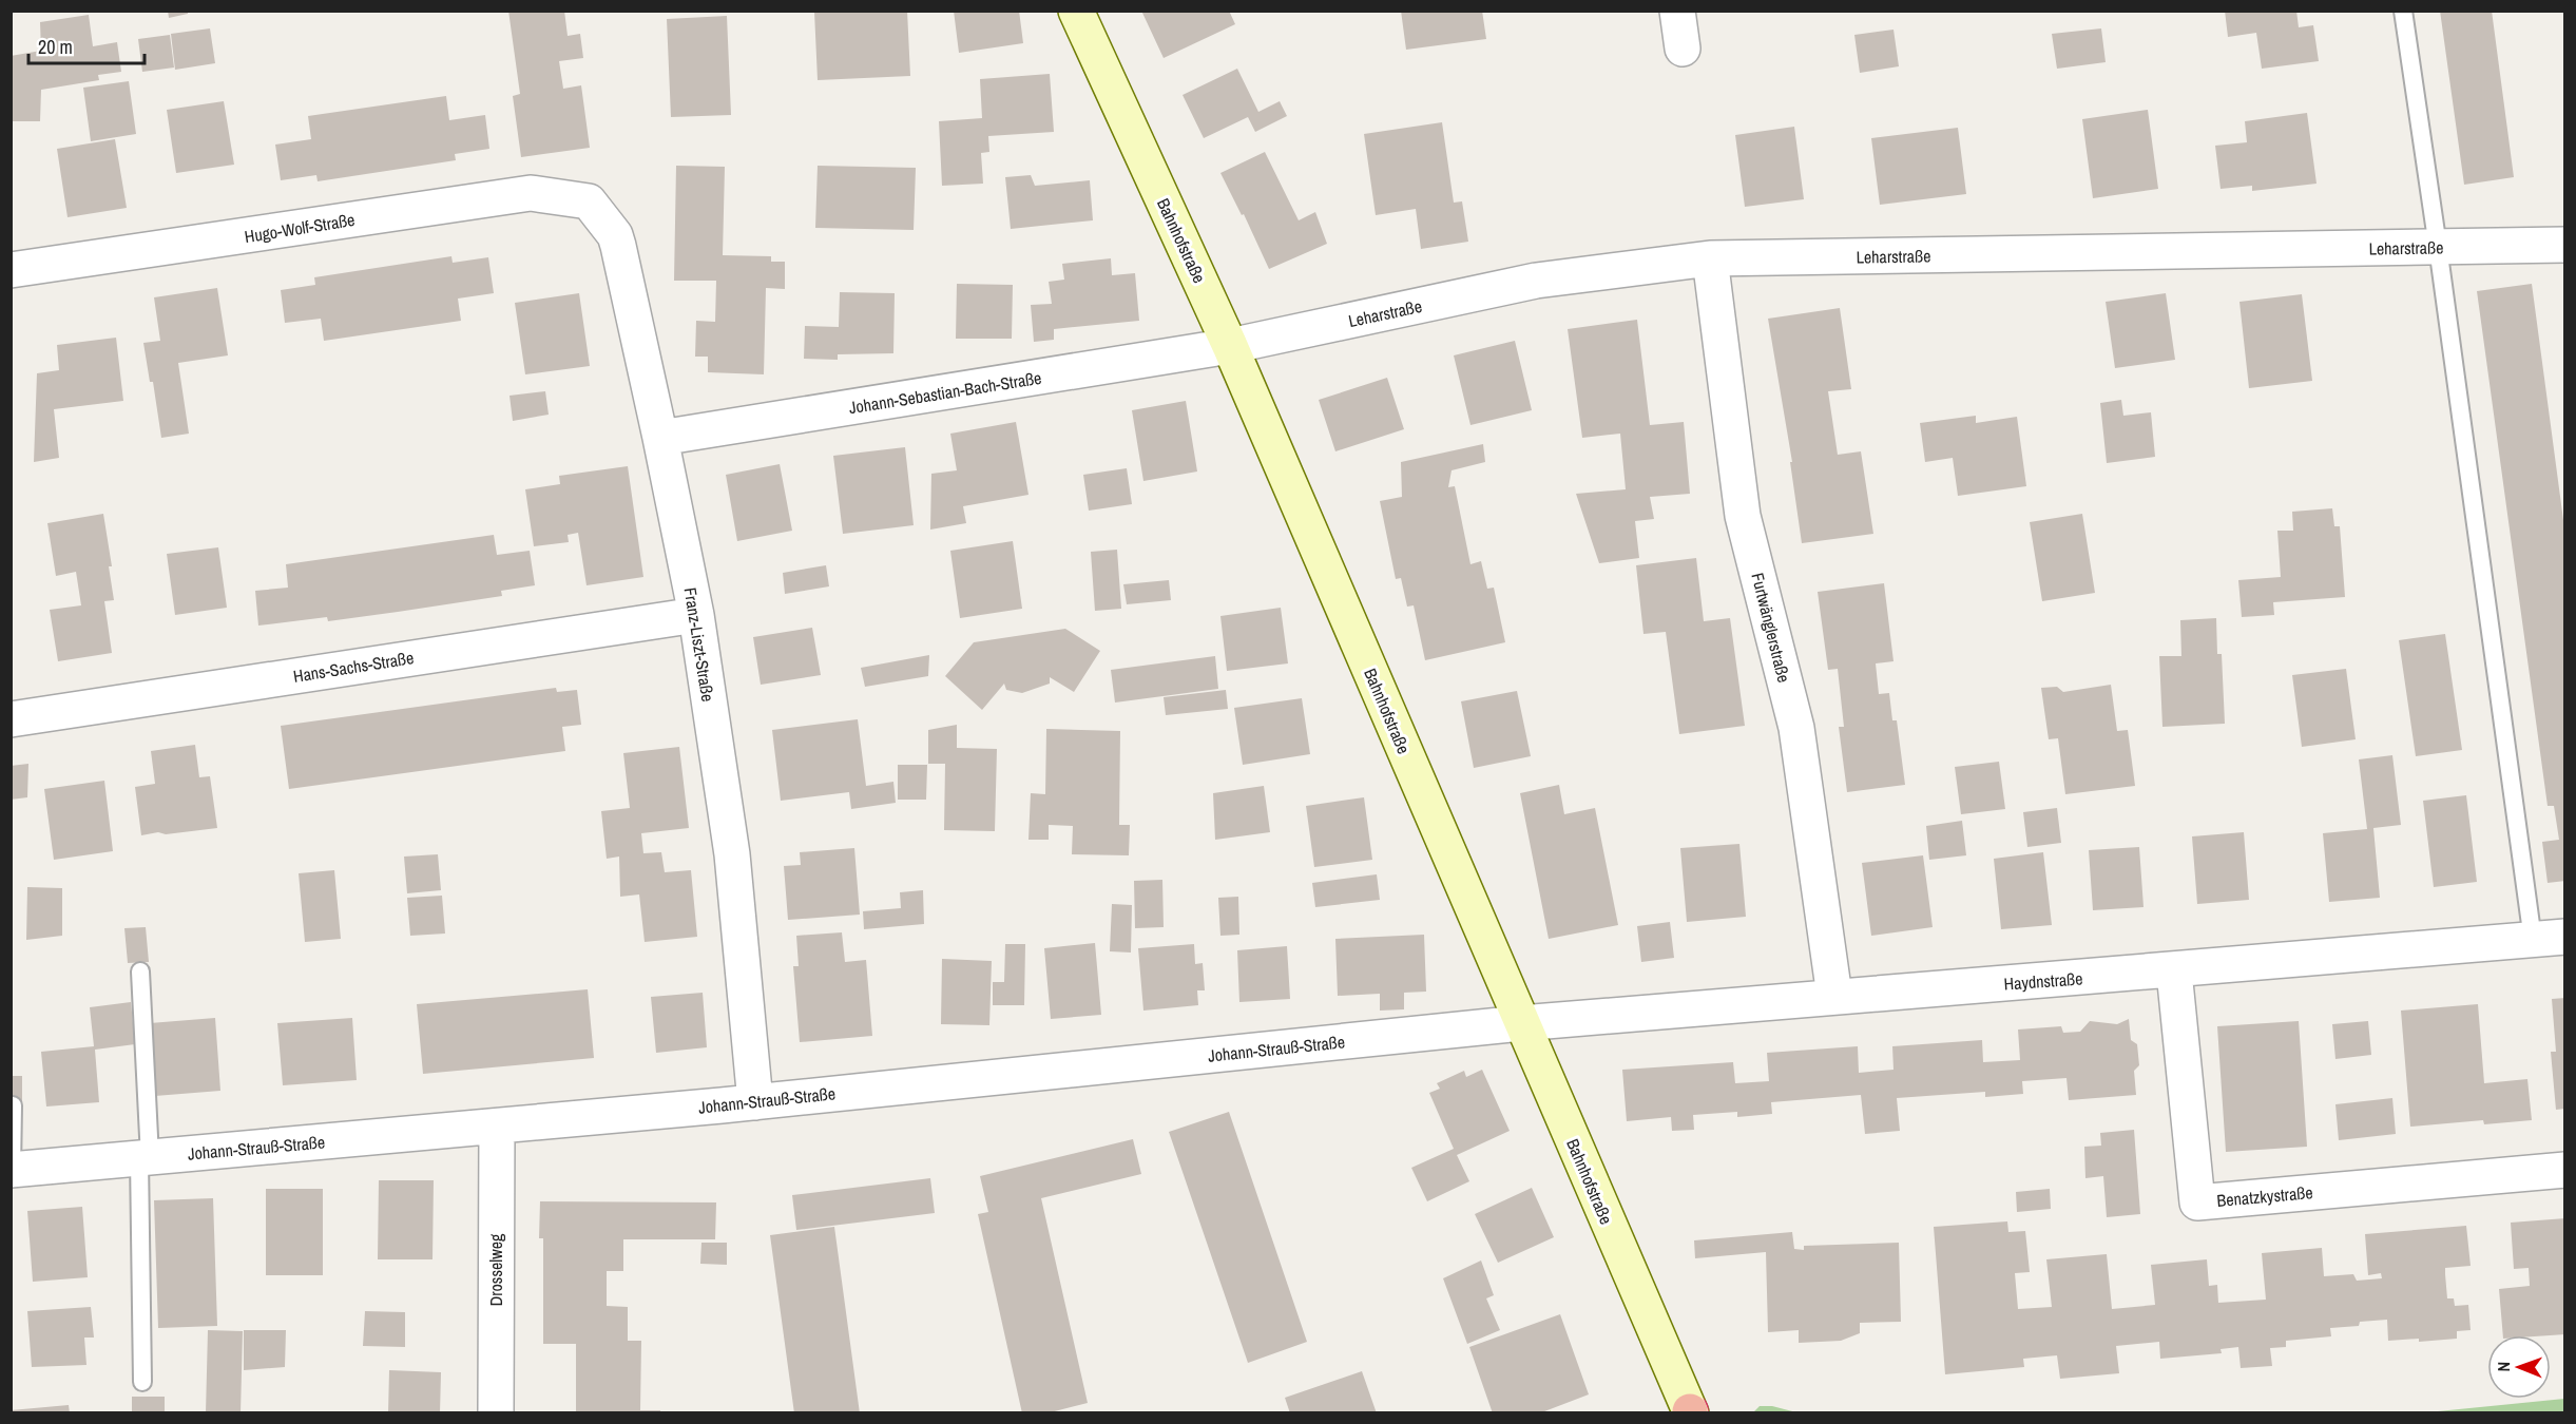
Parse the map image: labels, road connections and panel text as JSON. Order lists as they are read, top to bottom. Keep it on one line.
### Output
{"streets":{"main road":["Bahnhofstraße"],"street":["Hugo-Wolf-Straße","Leharstraße","Johann-Sebastian-Bach-Straße","Furtwänglerstraße","Franz-Liszt-Straße","Hans-Sachs-Straße","Haydnstraße","Johann-Strauß-Straße","Benatzkystraße","Drosselweg"]},"crossings":[["Hugo-Wolf-Straße","Franz-Liszt-Straße"],["Bahnhofstraße","Leharstraße"],["Bahnhofstraße","Johann-Sebastian-Bach-Straße"],["Bahnhofstraße","Haydnstraße"],["Bahnhofstraße","Johann-Strauß-Straße"],["Leharstraße","Johann-Sebastian-Bach-Straße"],["Leharstraße","Furtwänglerstraße"],["Johann-Sebastian-Bach-Straße","Franz-Liszt-Straße"],["Furtwänglerstraße","Haydnstraße"],["Franz-Liszt-Straße","Hans-Sachs-Straße"],["Franz-Liszt-Straße","Johann-Strauß-Straße"],["Haydnstraße","Johann-Strauß-Straße"],["Haydnstraße","Benatzkystraße"],["Johann-Strauß-Straße","Drosselweg"]],"scale_bar":"20 m","north":"left"}
